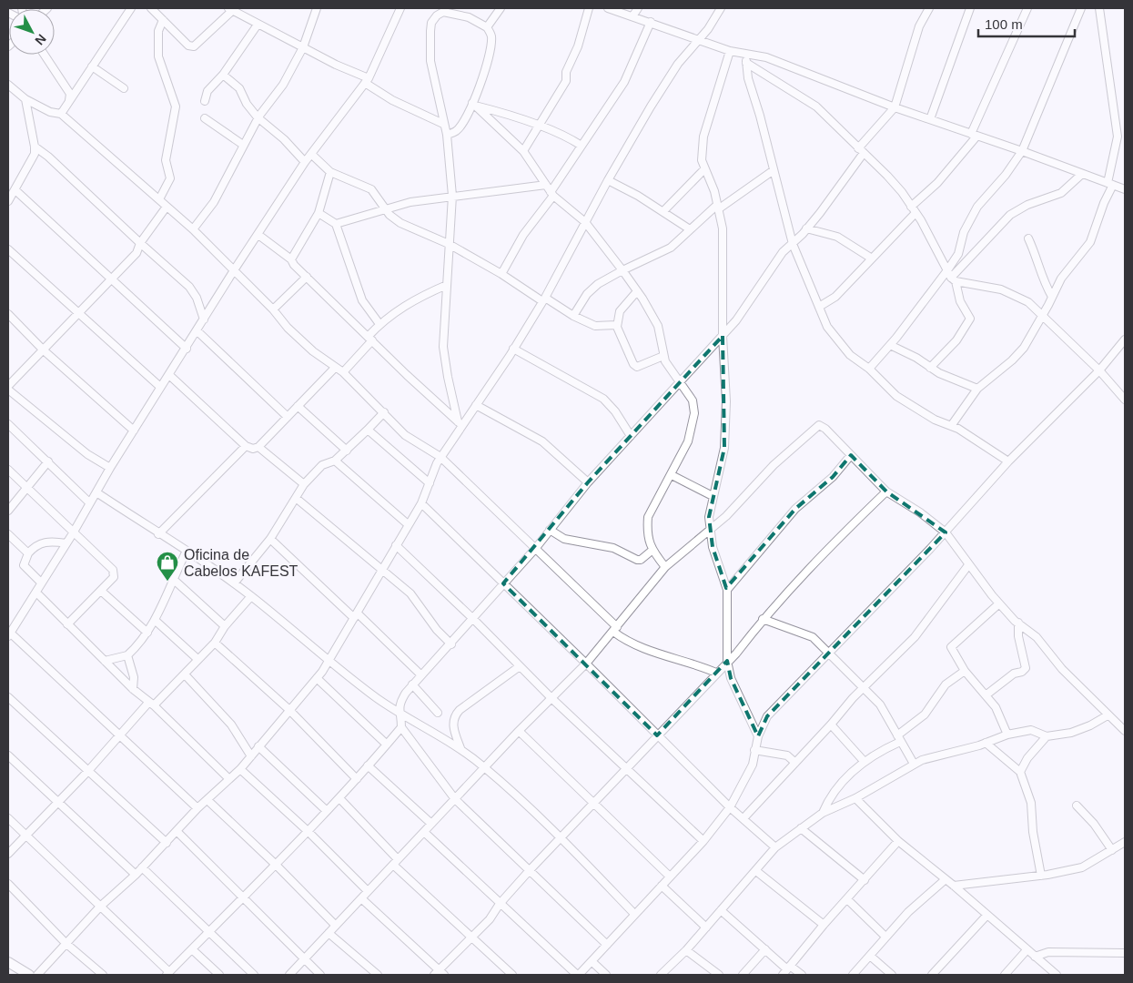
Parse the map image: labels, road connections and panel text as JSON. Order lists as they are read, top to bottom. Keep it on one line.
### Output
{"places":{"shop":["Oficina de Cabelos KAFEST"]},"scale_bar":"100 m","north":"bottom right"}
